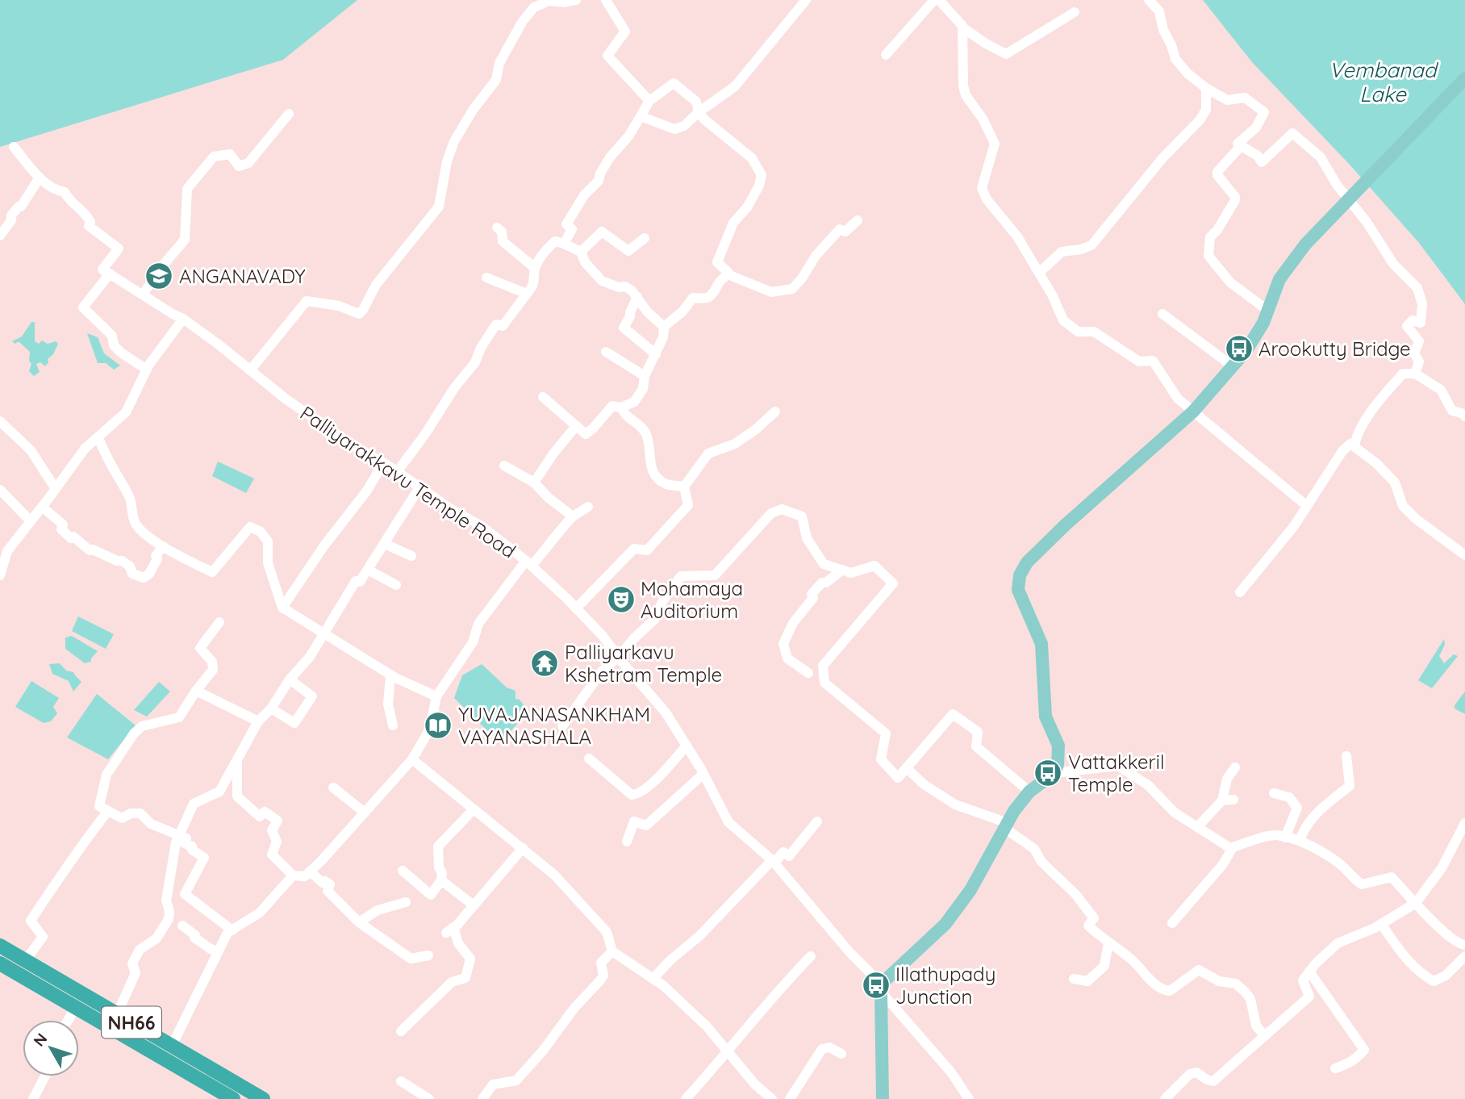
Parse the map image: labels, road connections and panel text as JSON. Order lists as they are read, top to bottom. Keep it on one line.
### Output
{"streets":{"highway":["NH66"],"street":["Palliyarakkavu Temple Road"]},"water":["Vembanad Lake"],"places":{"school or university":["ANGANAVADY"],"bus stop":["Arookutty Bridge","Vattakkeril Temple","Illathupady Junction"],"theatre":["Mohamaya Auditorium"],"temple":["Palliyarkavu Kshetram Temple"],"library":["YUVAJANASANKHAM VAYANASHALA"]},"north":"top left"}
